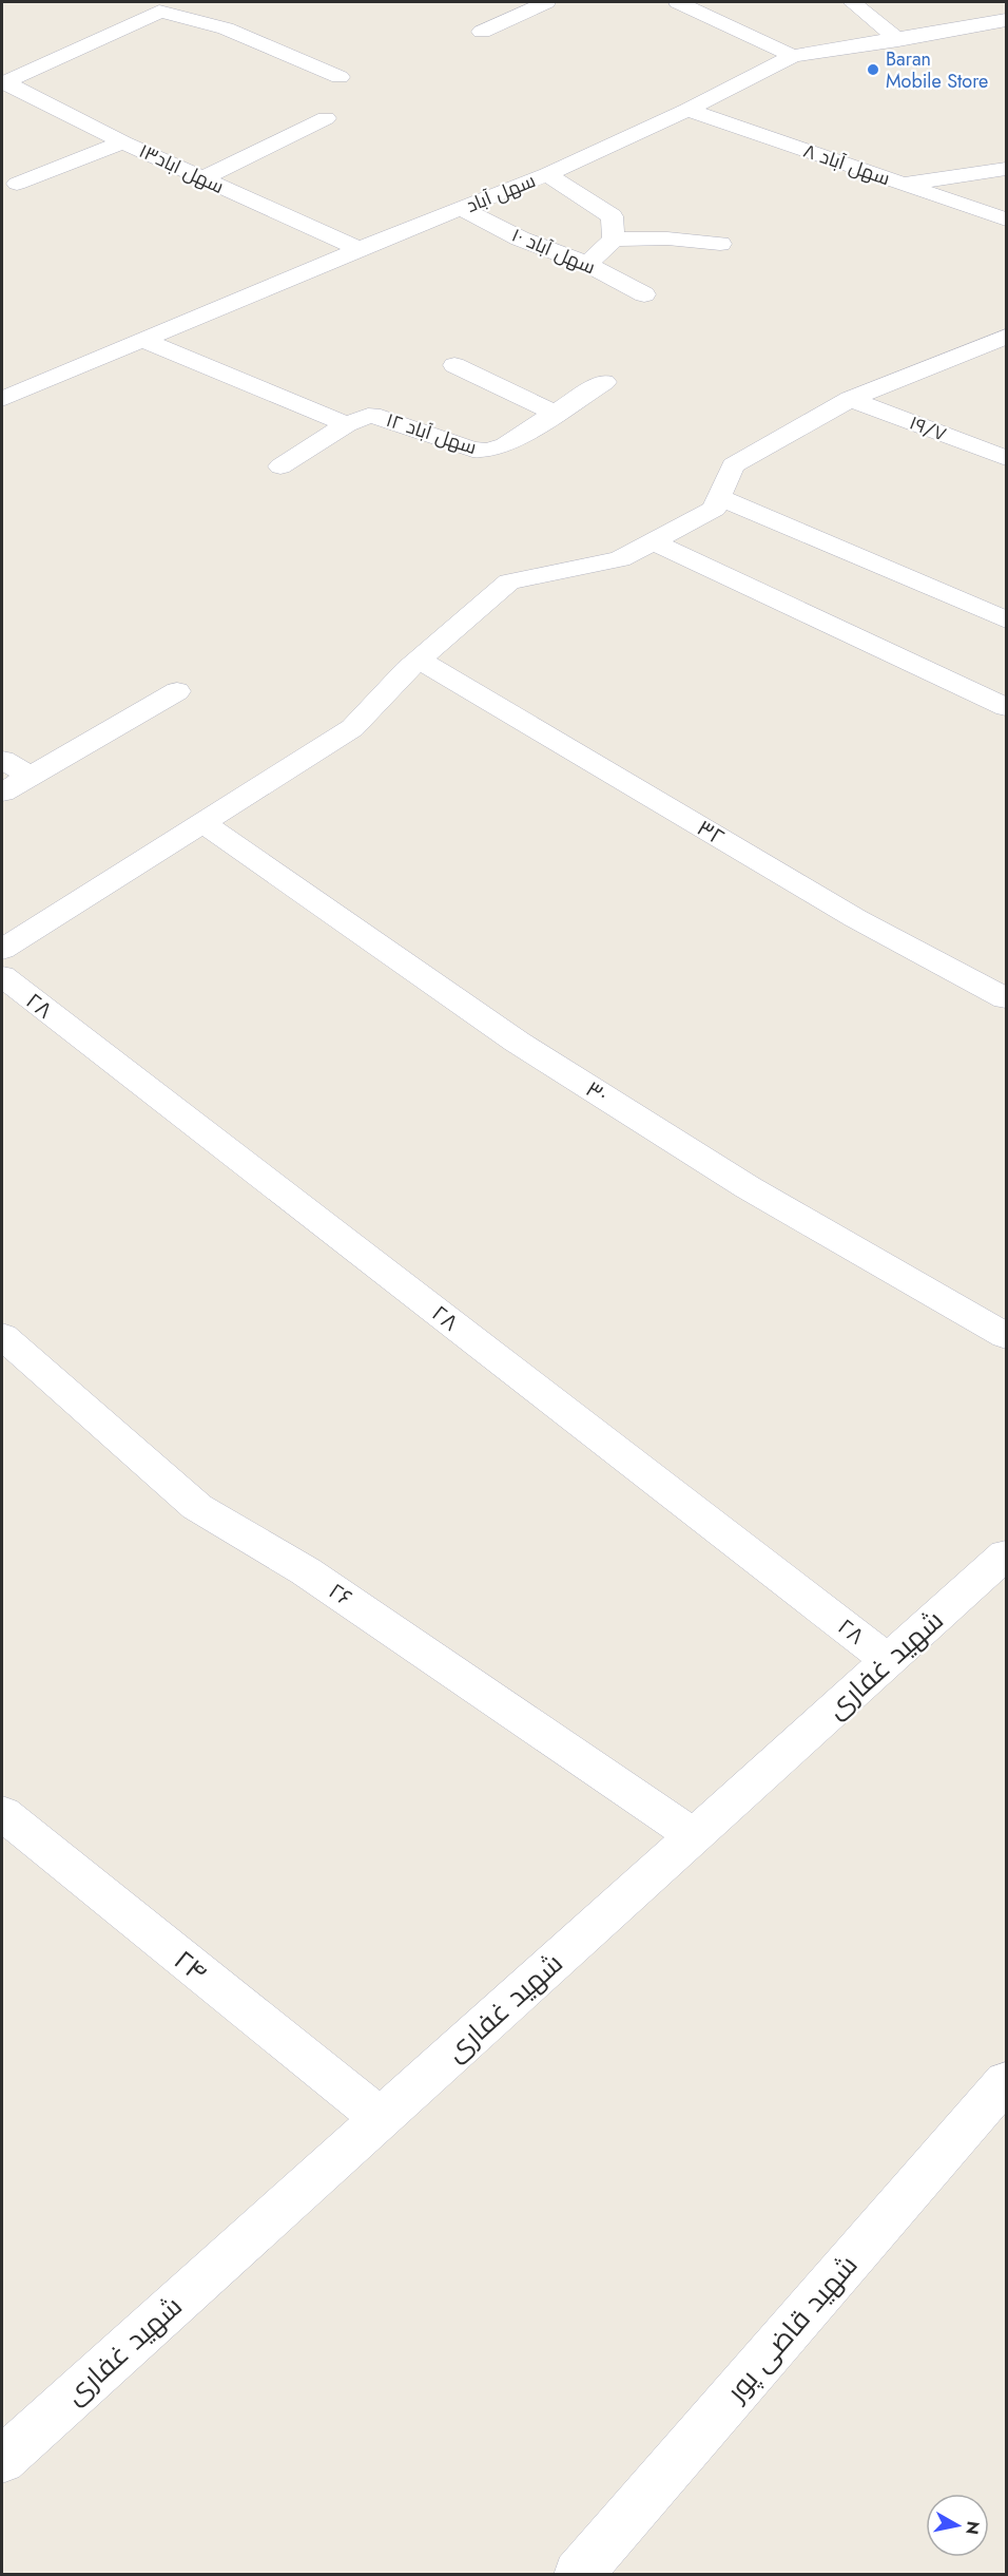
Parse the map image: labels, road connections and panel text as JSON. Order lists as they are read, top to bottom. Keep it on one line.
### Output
{"streets":{"street":["سهل آباد ۸","سهل اباد۱۳","سهل آباد","سهل آباد ۱۰","۱۹/۷","سهل آباد ۱۲","۳۲","۲۸","۳۰","۲۶","شهید غفاری","۲۴","شهید قاضی پور"]},"crossings":[["سهل آباد ۸","سهل آباد"],["سهل اباد۱۳","سهل آباد"],["سهل آباد","سهل آباد ۱۰"],["۲۸","شهید غفاری"],["۲۶","شهید غفاری"],["شهید غفاری","۲۴"]],"places":["Baran Mobile Store"],"north":"right"}
